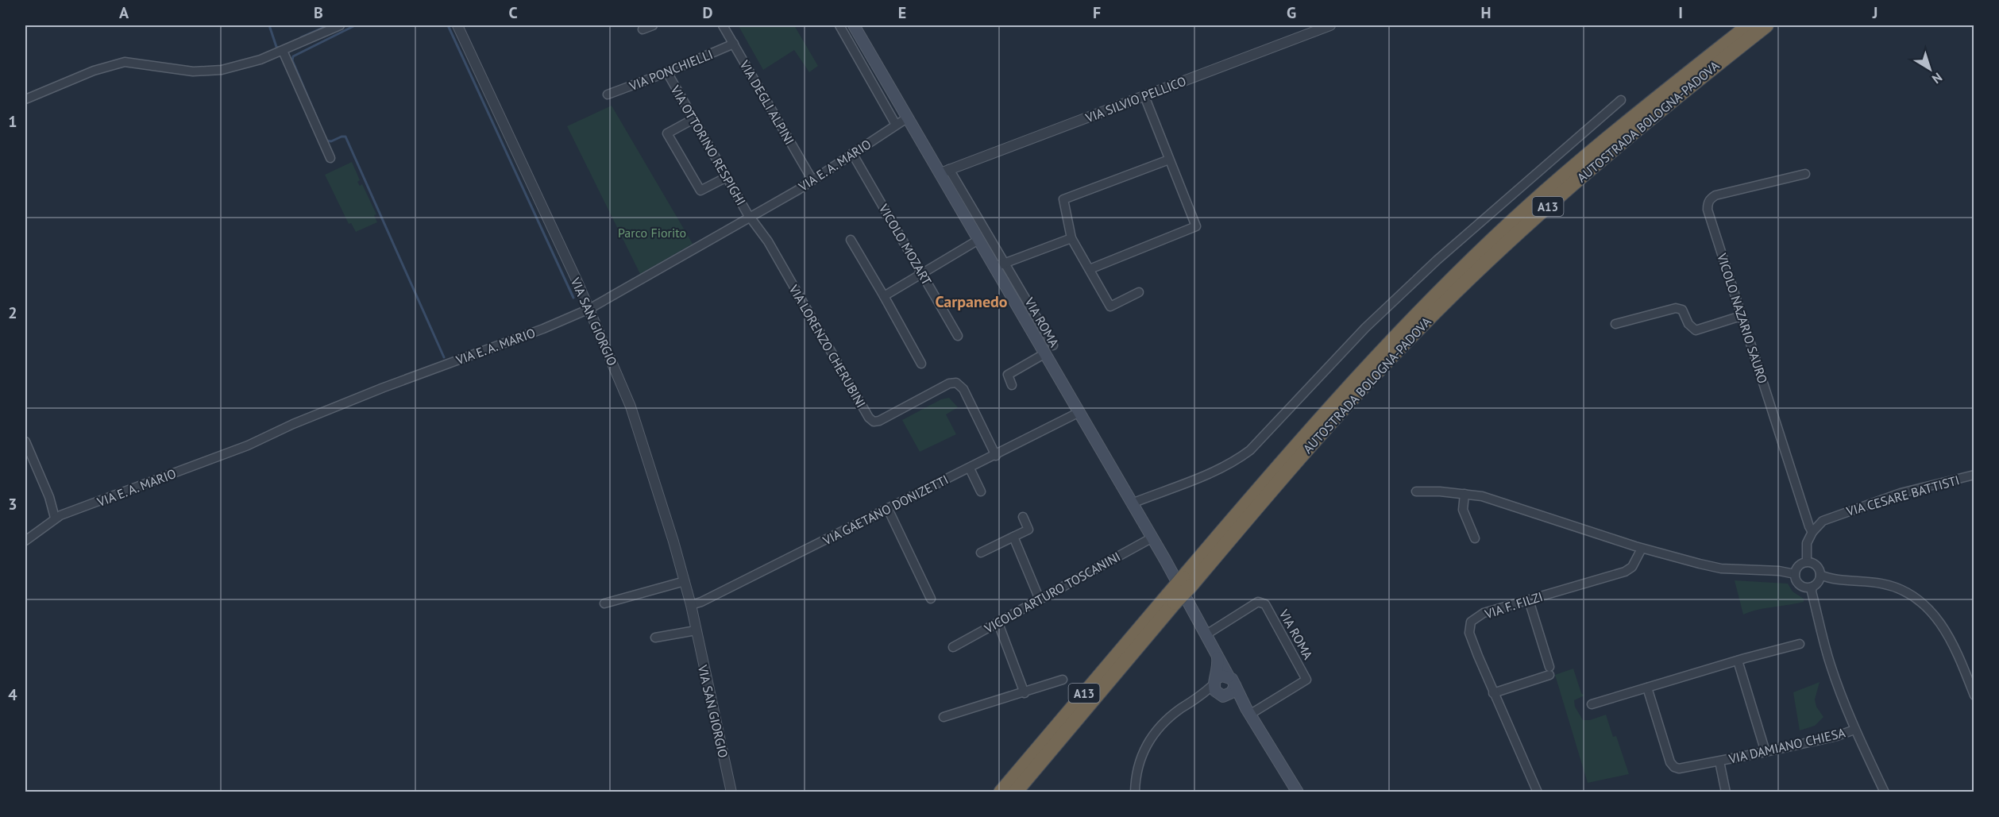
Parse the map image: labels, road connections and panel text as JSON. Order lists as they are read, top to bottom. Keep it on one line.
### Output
{"streets":{"highway":["AUTOSTRADA BOLOGNA-PADOVA","A13"],"main road":["VIA ROMA"],"street":["VIA PONCHIELLI","VIA SILVIO PELLICO","VIA DEGLI ALPINI","VIA OTTORINO RESPIGHI","VIA E. A. MARIO","VICOLO MOZART","VICOLO NAZARIO SAURO","VIA SAN GIORGIO","VIA LORENZO CHERUBINI","VIA CESARE BATTISTI","VIA GAETANO DONIZETTI","VICOLO ARTURO TOSCANINI","VIA F. FILZI","VIA DAMIANO CHIESA"]},"crossings":[["VIA PONCHIELLI","VIA DEGLI ALPINI"],["VIA PONCHIELLI","VIA OTTORINO RESPIGHI"],["VIA SILVIO PELLICO","VIA ROMA"],["VIA DEGLI ALPINI","VIA E. A. MARIO"],["VIA OTTORINO RESPIGHI","VIA E. A. MARIO"],["VIA OTTORINO RESPIGHI","VIA LORENZO CHERUBINI"],["VIA E. A. MARIO","VICOLO MOZART"],["VIA E. A. MARIO","VIA SAN GIORGIO"],["VIA E. A. MARIO","VIA ROMA"],["VIA E. A. MARIO","VIA LORENZO CHERUBINI"],["VICOLO NAZARIO SAURO","VIA CESARE BATTISTI"],["VIA SAN GIORGIO","VIA GAETANO DONIZETTI"],["VIA ROMA","VIA GAETANO DONIZETTI"],["VIA ROMA","VICOLO ARTURO TOSCANINI"],["VIA LORENZO CHERUBINI","VIA GAETANO DONIZETTI"]],"districts":["Carpanedo"],"parks":["Parco Fiorito"],"north":"bottom right","grid":{"columns":["A","B","C","D","E","F","G","H","I","J"],"rows":["1","2","3","4"]}}
